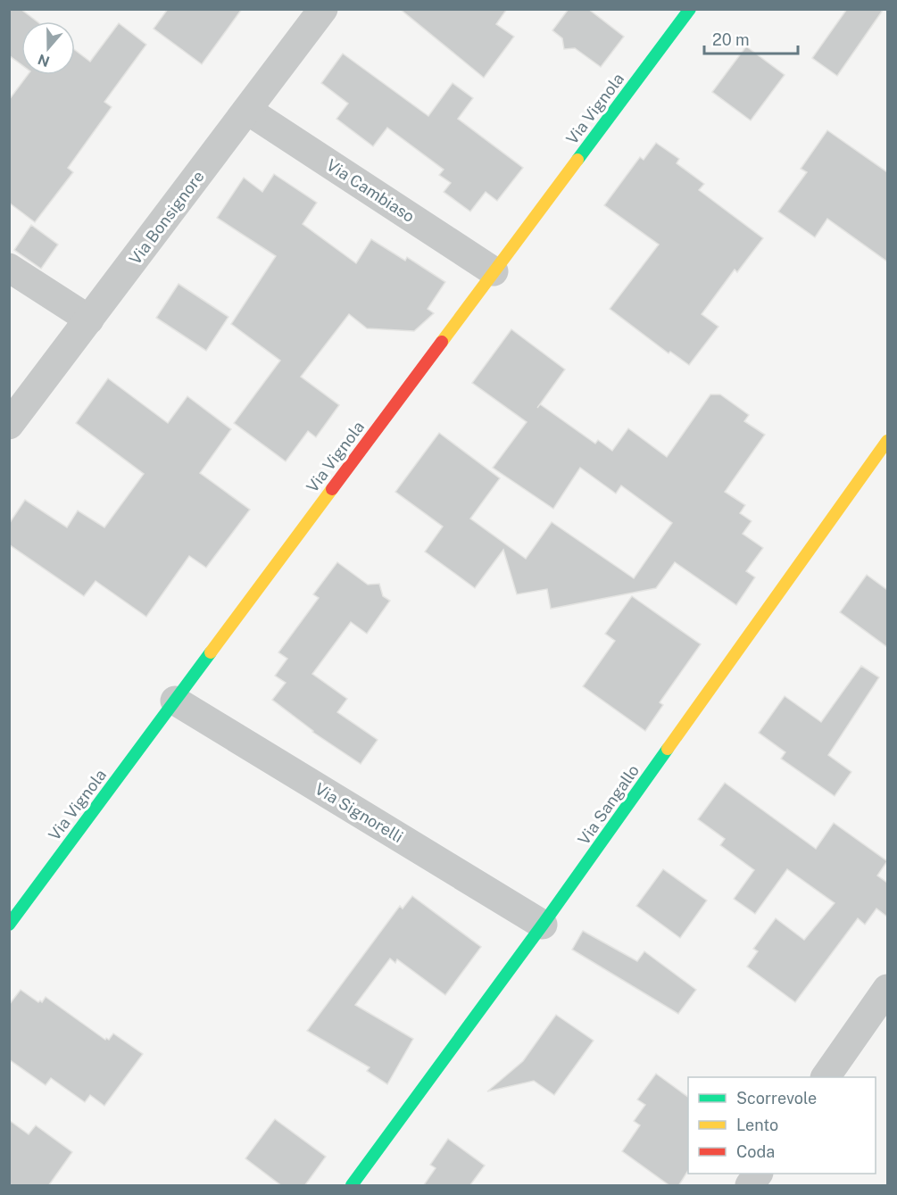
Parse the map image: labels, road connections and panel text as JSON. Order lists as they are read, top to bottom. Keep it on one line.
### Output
{"streets":{"street":["Via Vignola","Via Cambiaso","Via Bonsignore","Via Sangallo","Via Signorelli"]},"crossings":[["Via Vignola","Via Cambiaso"],["Via Vignola","Via Signorelli"],["Via Cambiaso","Via Bonsignore"],["Via Sangallo","Via Signorelli"]],"legend":["Scorrevole","Lento","Coda"],"scale_bar":"20 m","north":"bottom"}
